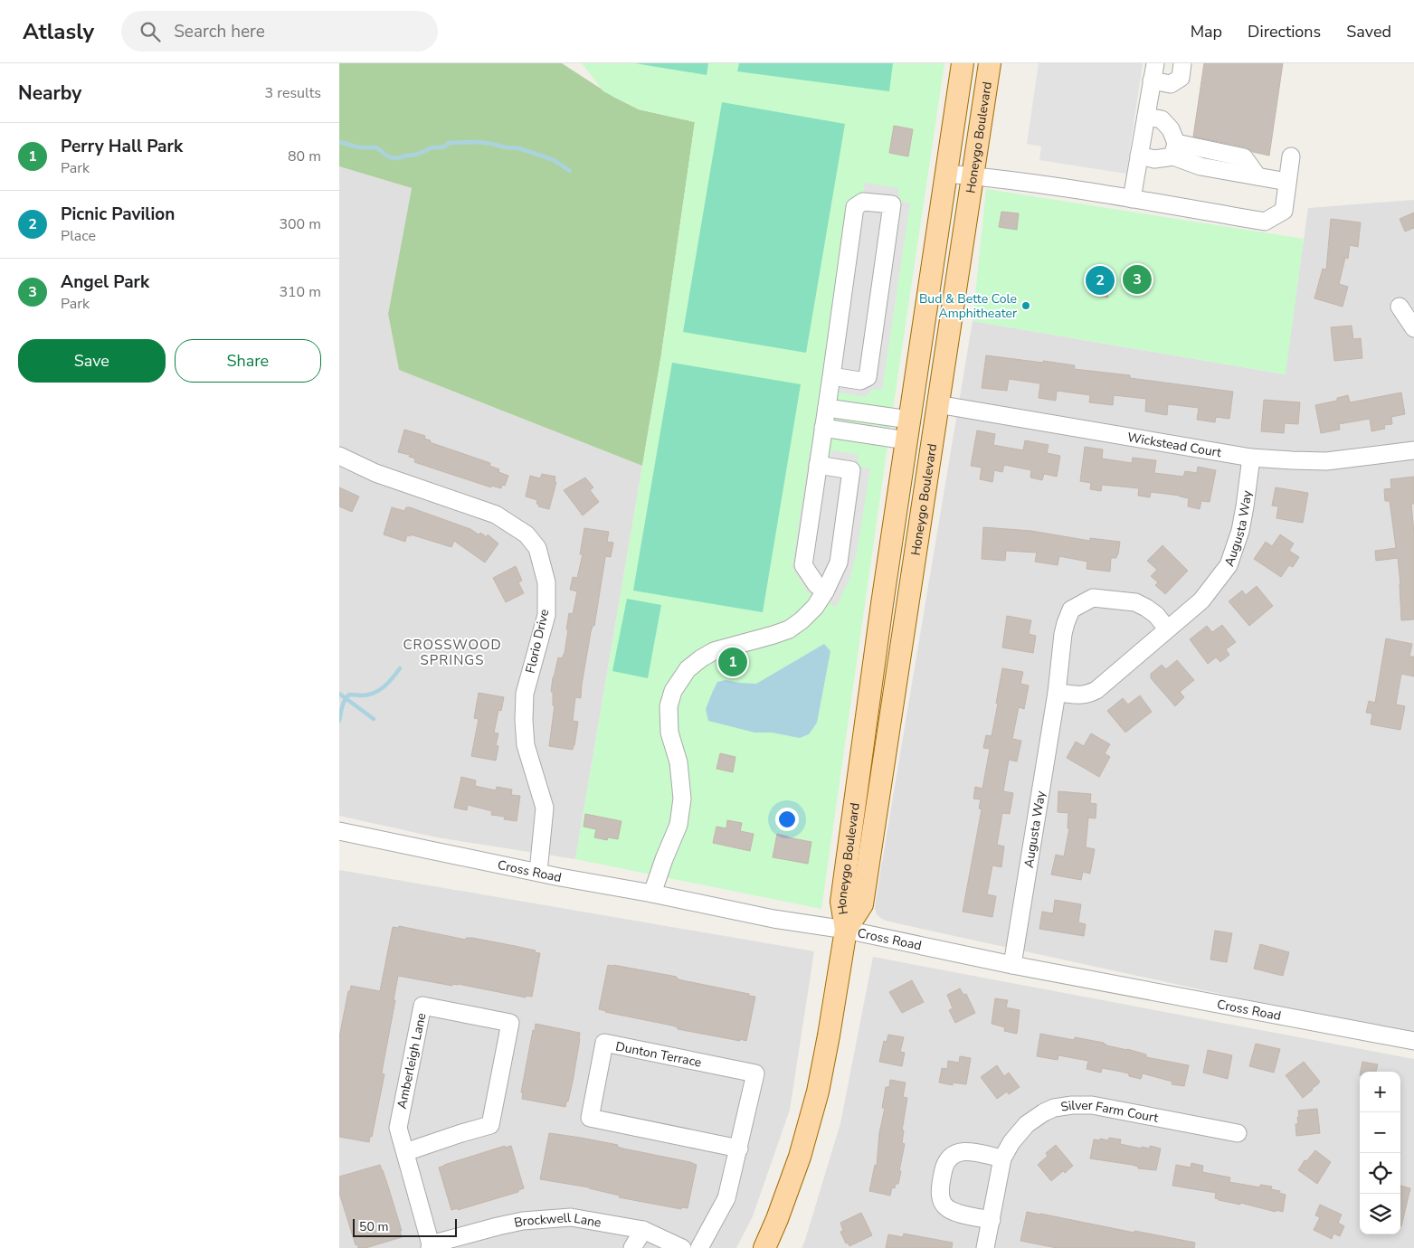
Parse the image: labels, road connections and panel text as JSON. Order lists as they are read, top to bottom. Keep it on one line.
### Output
{"streets":{"main road":["Honeygo Boulevard"],"street":["Wickstead Court","Augusta Way","Florio Drive","Cross Road","Dunton Terrace","Amberleigh Lane","Silver Farm Court","Brockwell Lane"]},"crossings":[["Honeygo Boulevard","Wickstead Court"],["Honeygo Boulevard","Cross Road"],["Wickstead Court","Augusta Way"],["Augusta Way","Cross Road"],["Florio Drive","Cross Road"],["Amberleigh Lane","Brockwell Lane"]],"districts":["CROSSWOOD SPRINGS"],"places":["Bud & Bette Cole Amphitheater"],"scale_bar":"50 m","page":{"header":"Atlasly","search":"Search here","nav":["Map","Directions","Saved"],"heading":["Nearby","3 results"],"list":[{"mark":"1","name":"Perry Hall Park","note":"Park","value":"80 m"},{"mark":"2","name":"Picnic Pavilion","note":"Place","value":"300 m"},{"mark":"3","name":"Angel Park","note":"Park","value":"310 m"}],"pins":["3","2","1"],"buttons":["Save","Share"],"map_buttons":["+","−"],"scale":"50 m"}}
